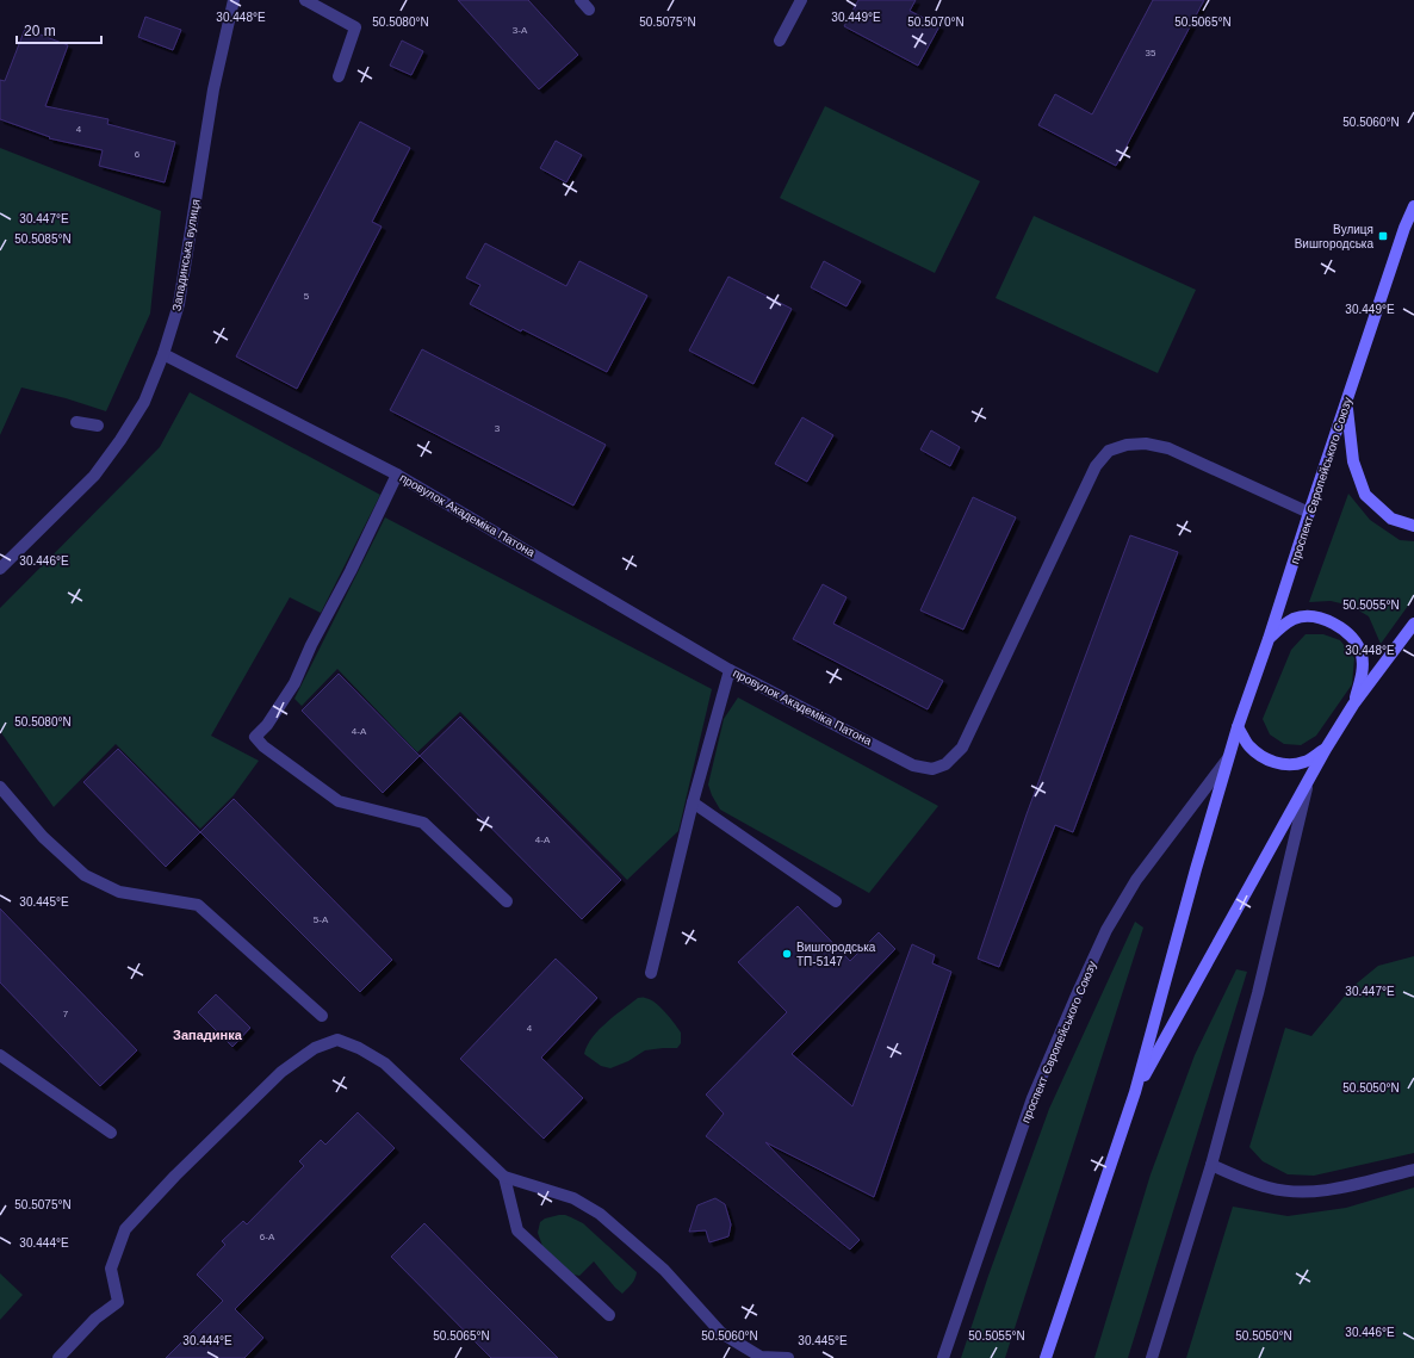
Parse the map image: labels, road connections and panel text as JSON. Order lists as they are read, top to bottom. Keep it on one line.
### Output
{"streets":{"main road":["проспект Європейського Союзу"],"street":["Западинська вулиця","провулок Академіка Патона"]},"crossings":[["Западинська вулиця","провулок Академіка Патона"],["проспект Європейського Союзу","провулок Академіка Патона"]],"districts":["Западинка"],"places":{"transit":["Вулиця Вишгородська"],"other":["Вишгородська ТП-5147"]},"house_numbers":["3-А","35","4","6","5","3","4-А","4-А","5-А","7","4","6-А"],"scale_bar":"20 m","coordinates":["30.448°E","30.449°E","50.5080°N","50.5075°N","50.5070°N","50.5065°N","50.5060°N","30.447°E","50.5085°N","30.446°E","50.5055°N","30.445°E","50.5050°N","30.444°E"]}
